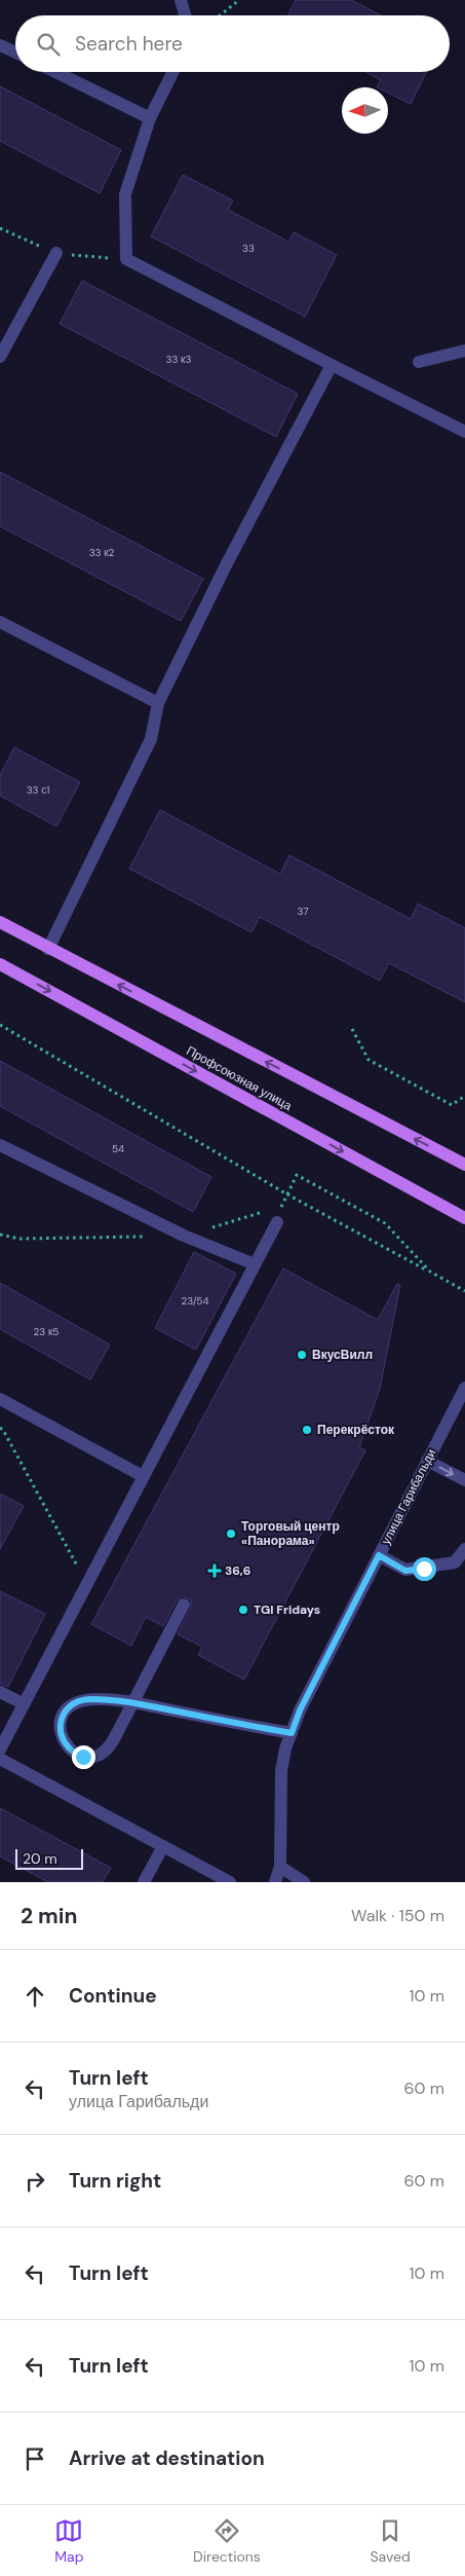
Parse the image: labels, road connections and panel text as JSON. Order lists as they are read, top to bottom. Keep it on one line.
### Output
{"streets":{"main road":["Профсоюзная улица"],"street":["улица Гарибальди"]},"places":{"other":["ВкусВилл","Перекрёсток","Торговый центр «Панорама»","TGI Fridays"],"health":["36,6"]},"house_numbers":["33","33 к3","33 к2","33 с1","37","54","23/54","23 к5"],"scale_bar":"20 m","north":"left","page":{"search":"Search here","scale":"20 m","heading":["2 min","Walk · 150 m"],"list":[["Continue","10 m"],["Turn left","улица Гарибальди","60 m"],["Turn right","60 m"],["Turn left","10 m"],["Turn left","10 m"],"Arrive at destination"],"nav":["Map","Directions","Saved"]}}
